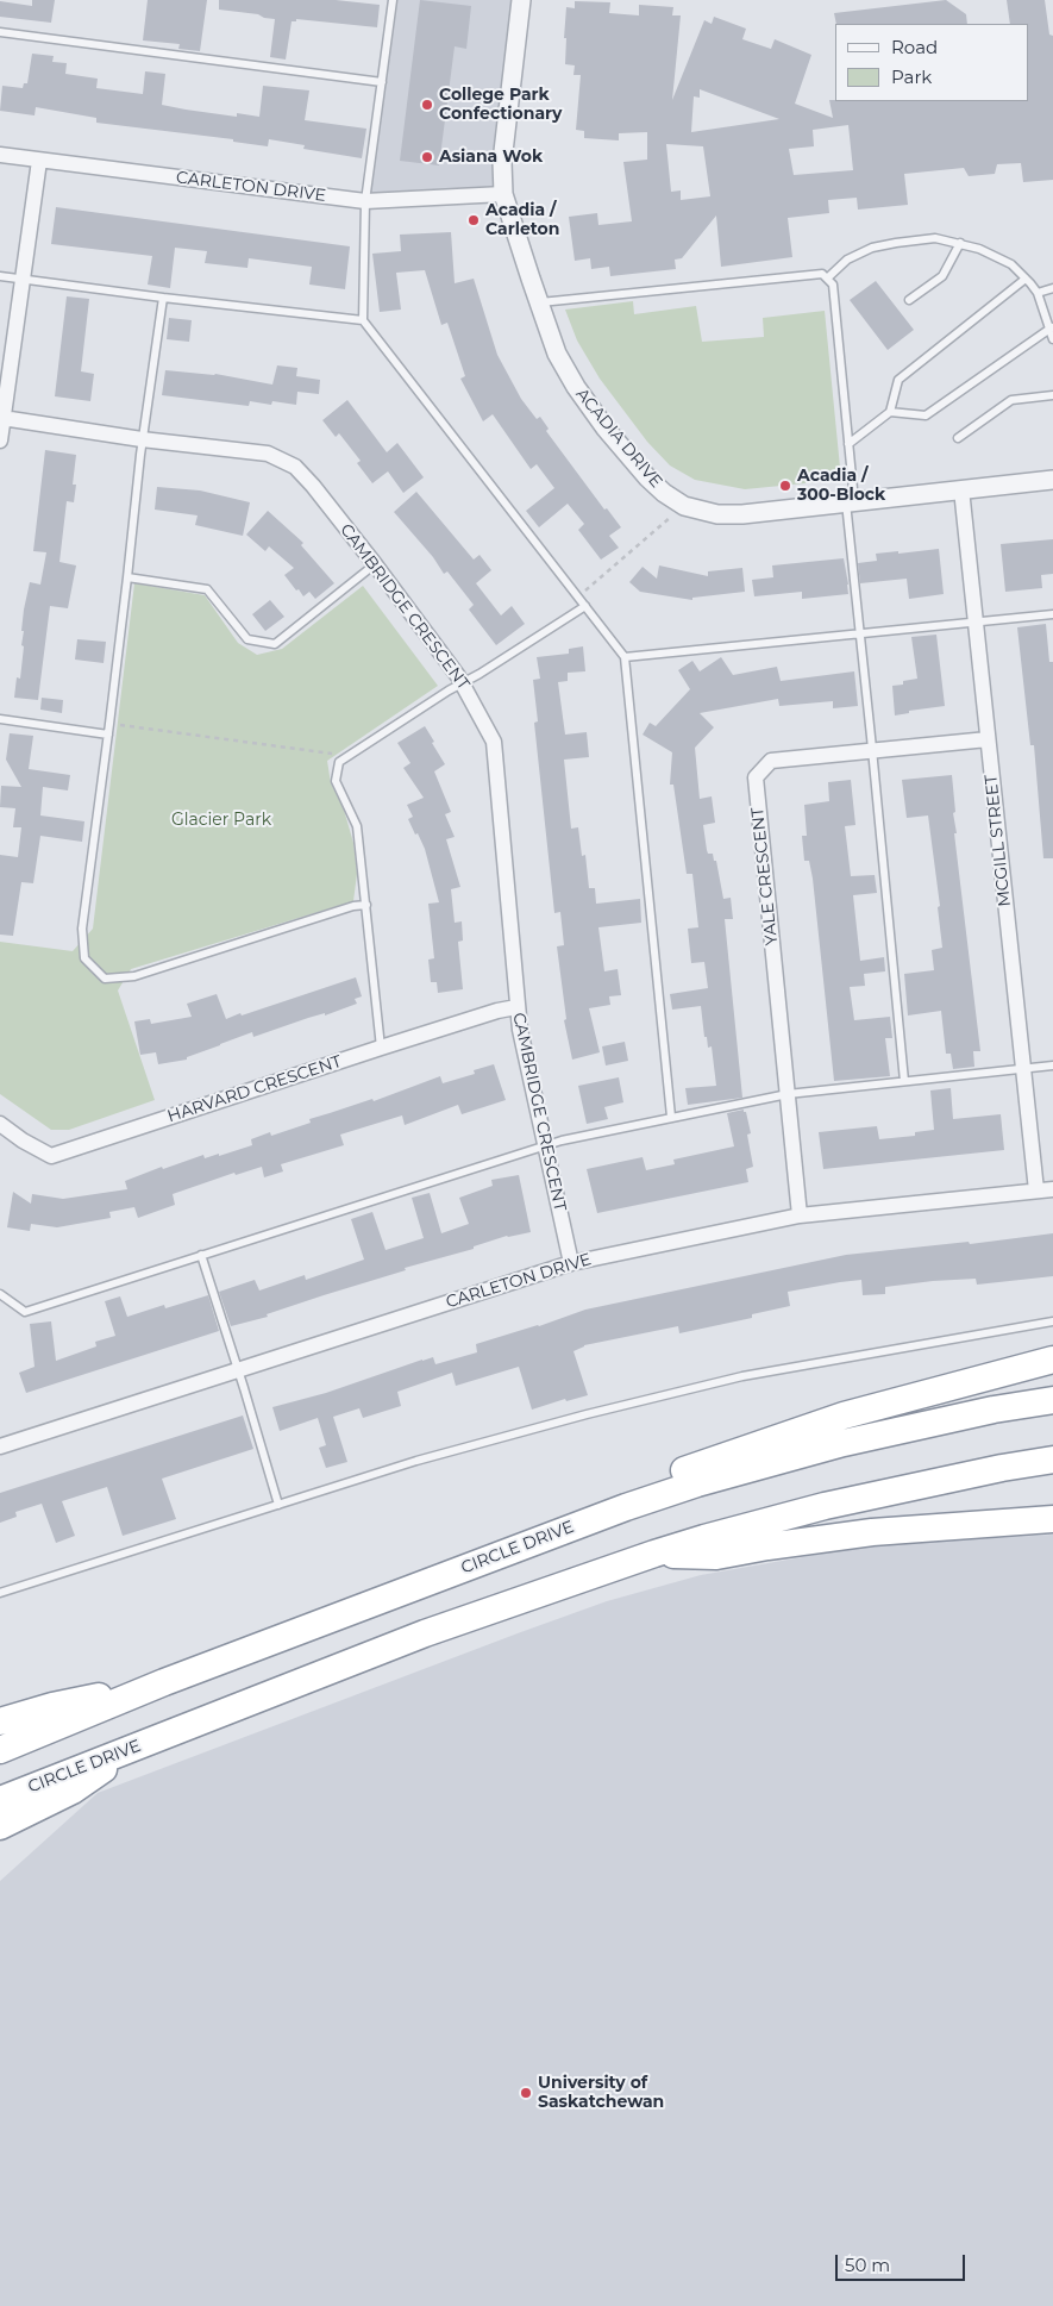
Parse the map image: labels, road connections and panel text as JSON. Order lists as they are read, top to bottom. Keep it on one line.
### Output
{"streets":{"highway":["CIRCLE DRIVE"],"street":["CARLETON DRIVE","ACADIA DRIVE","CAMBRIDGE CRESCENT","MCGILL STREET","YALE CRESCENT","HARVARD CRESCENT"]},"crossings":[["CARLETON DRIVE","ACADIA DRIVE"],["CARLETON DRIVE","CAMBRIDGE CRESCENT"],["CARLETON DRIVE","MCGILL STREET"],["CARLETON DRIVE","YALE CRESCENT"],["ACADIA DRIVE","MCGILL STREET"],["CAMBRIDGE CRESCENT","HARVARD CRESCENT"],["MCGILL STREET","YALE CRESCENT"]],"parks":["Glacier Park"],"places":["College Park Confectionary","Asiana Wok","Acadia / Carleton","Acadia / 300-Block","University of Saskatchewan"],"legend":["Road","Park"],"scale_bar":"50 m"}
